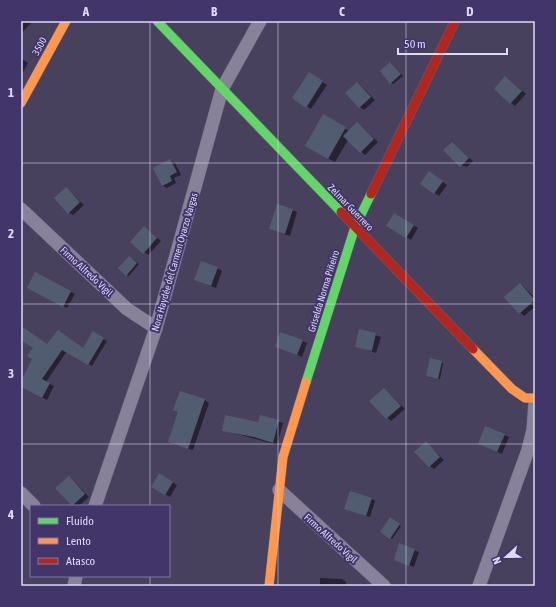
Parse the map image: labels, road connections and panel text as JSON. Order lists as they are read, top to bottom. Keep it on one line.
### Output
{"streets":{"street":["3500","Zelmar Guerrero","Nora Haydée del Carmen Oyarzo Vargas","Firmo Alfredo Vigil","Griselda Norma Piñeiro"]},"crossings":[["Zelmar Guerrero","Nora Haydée del Carmen Oyarzo Vargas"],["Zelmar Guerrero","Griselda Norma Piñeiro"],["Nora Haydée del Carmen Oyarzo Vargas","Firmo Alfredo Vigil"],["Firmo Alfredo Vigil","Griselda Norma Piñeiro"]],"legend":["Fluido","Lento","Atasco"],"scale_bar":"50 m","north":"left","grid":{"columns":["A","B","C","D"],"rows":["1","2","3","4"]}}
